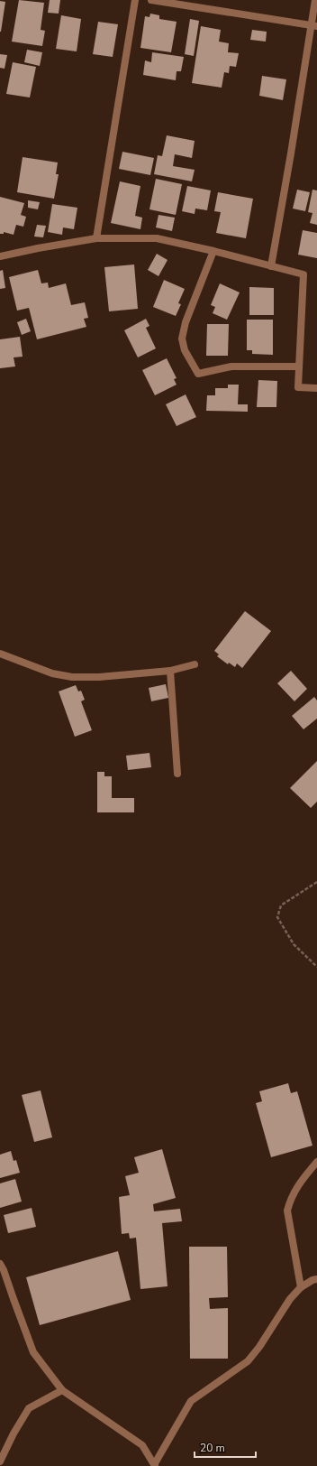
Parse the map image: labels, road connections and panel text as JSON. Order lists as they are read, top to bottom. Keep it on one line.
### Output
{"scale_bar":"20 m"}
